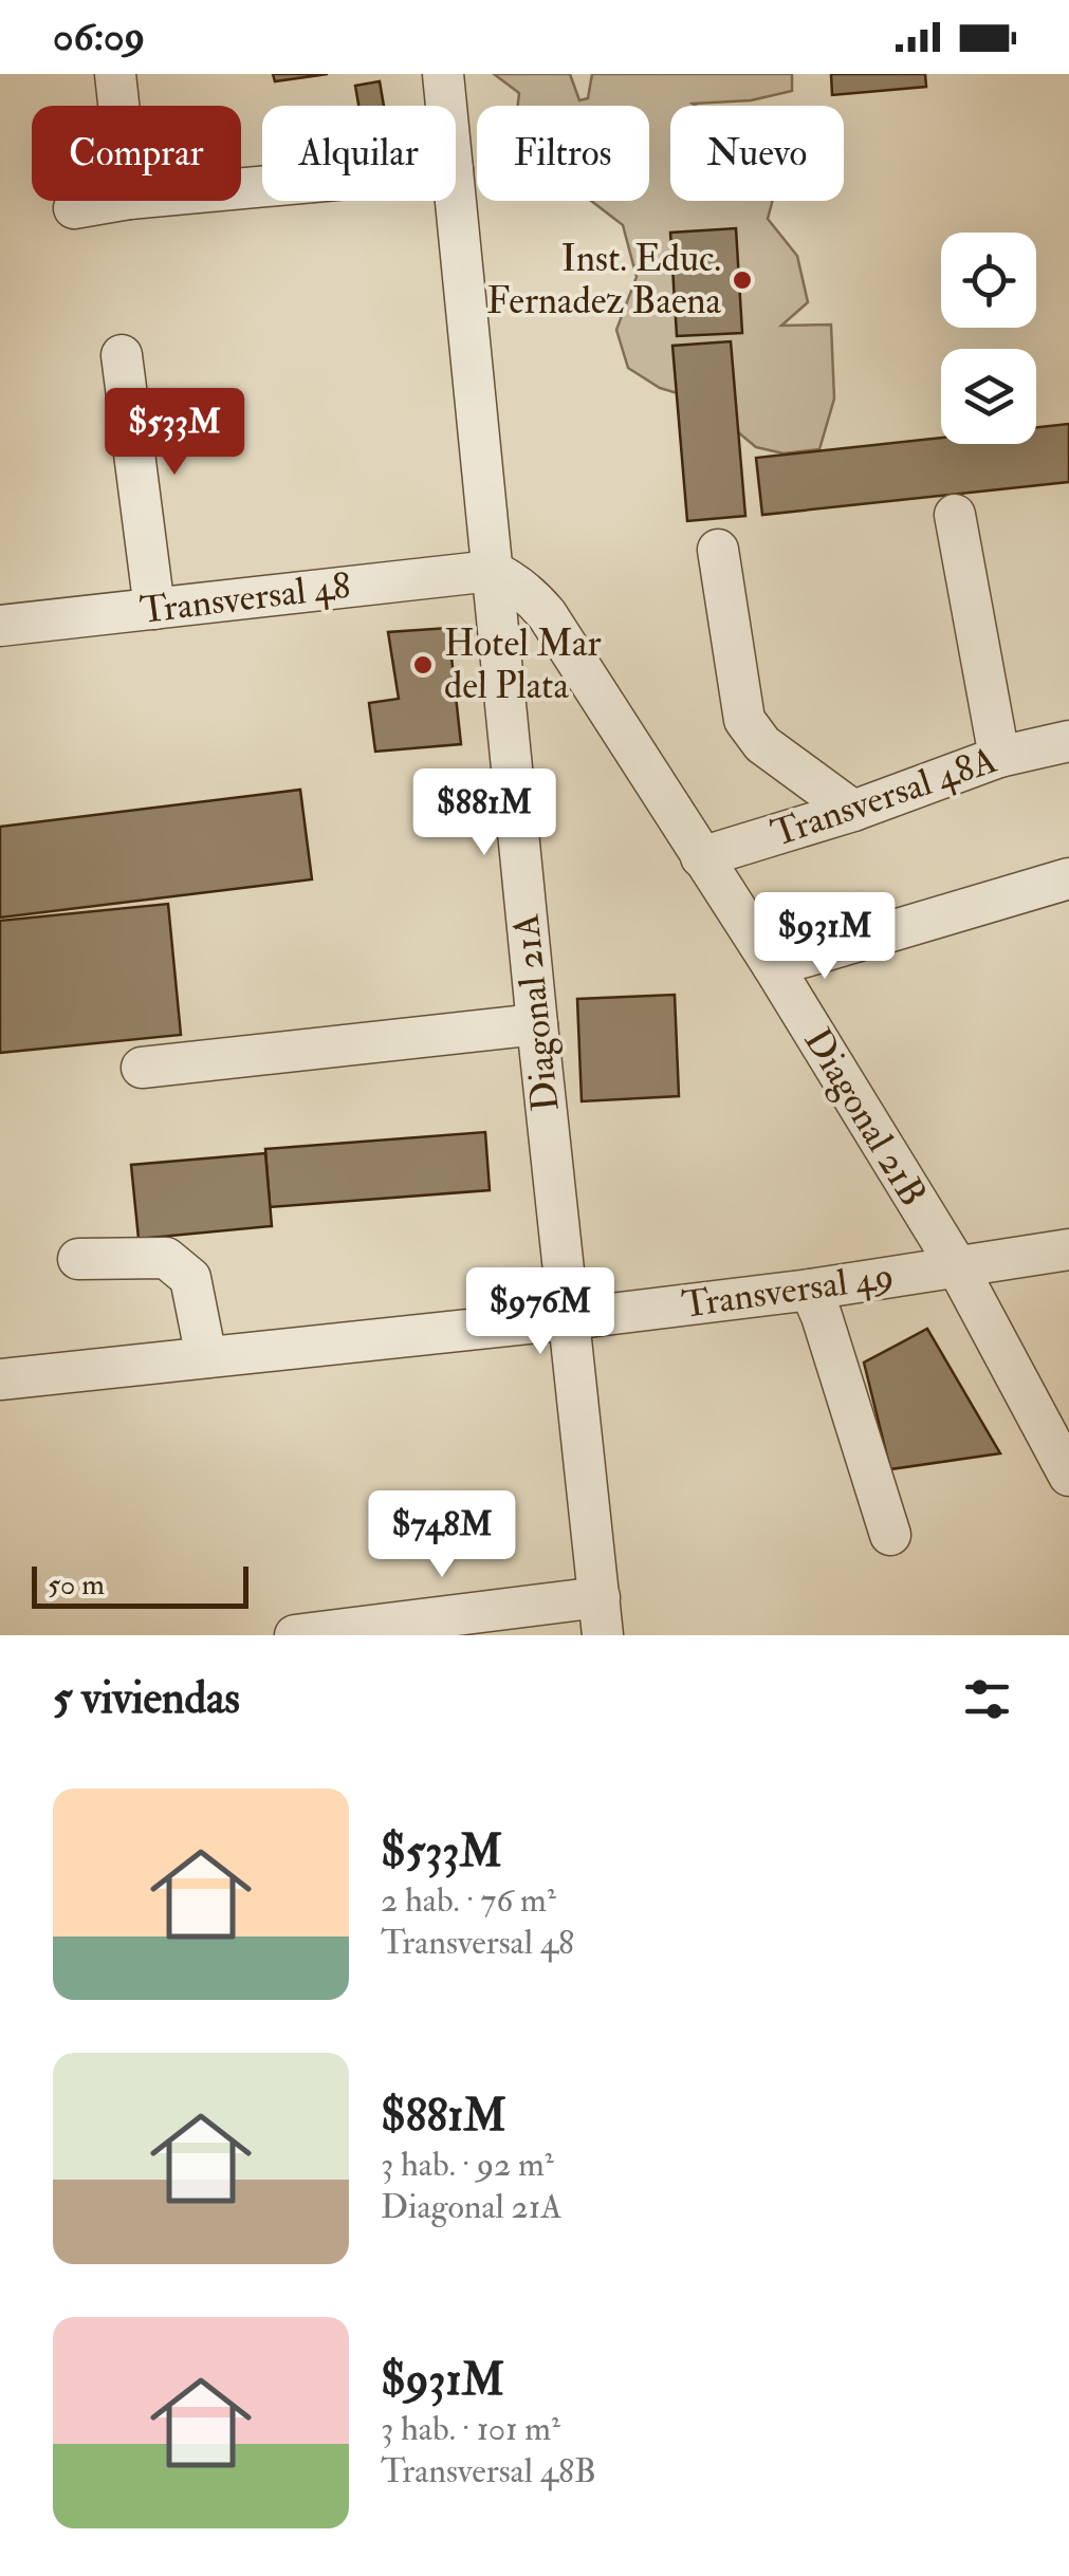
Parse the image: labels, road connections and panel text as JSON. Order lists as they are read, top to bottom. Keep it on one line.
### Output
{"streets":{"street":["Transversal 48","Transversal 48A","Diagonal 21A","Diagonal 21B","Transversal 49"]},"crossings":[["Transversal 48","Diagonal 21A"],["Transversal 48","Diagonal 21B"],["Transversal 48A","Diagonal 21B"],["Diagonal 21A","Diagonal 21B"],["Diagonal 21A","Transversal 49"],["Diagonal 21B","Transversal 49"]],"places":["Inst. Educ. Fernadez Baena","Hotel Mar del Plata"],"scale_bar":"50 m","page":{"status":"06:09","chip":["Comprar","Alquilar","Filtros","Nuevo"],"price":["$533M","$881M","$931M","$976M","$748M"],"scale":"50 m","heading":"5 viviendas","list":[{"name":"$533M","note":"2 hab. · 76 m² · Transversal 48"},{"name":"$881M","note":"3 hab. · 92 m² · Diagonal 21A"},{"name":"$931M","note":"3 hab. · 101 m² · Transversal 48B"}]}}
